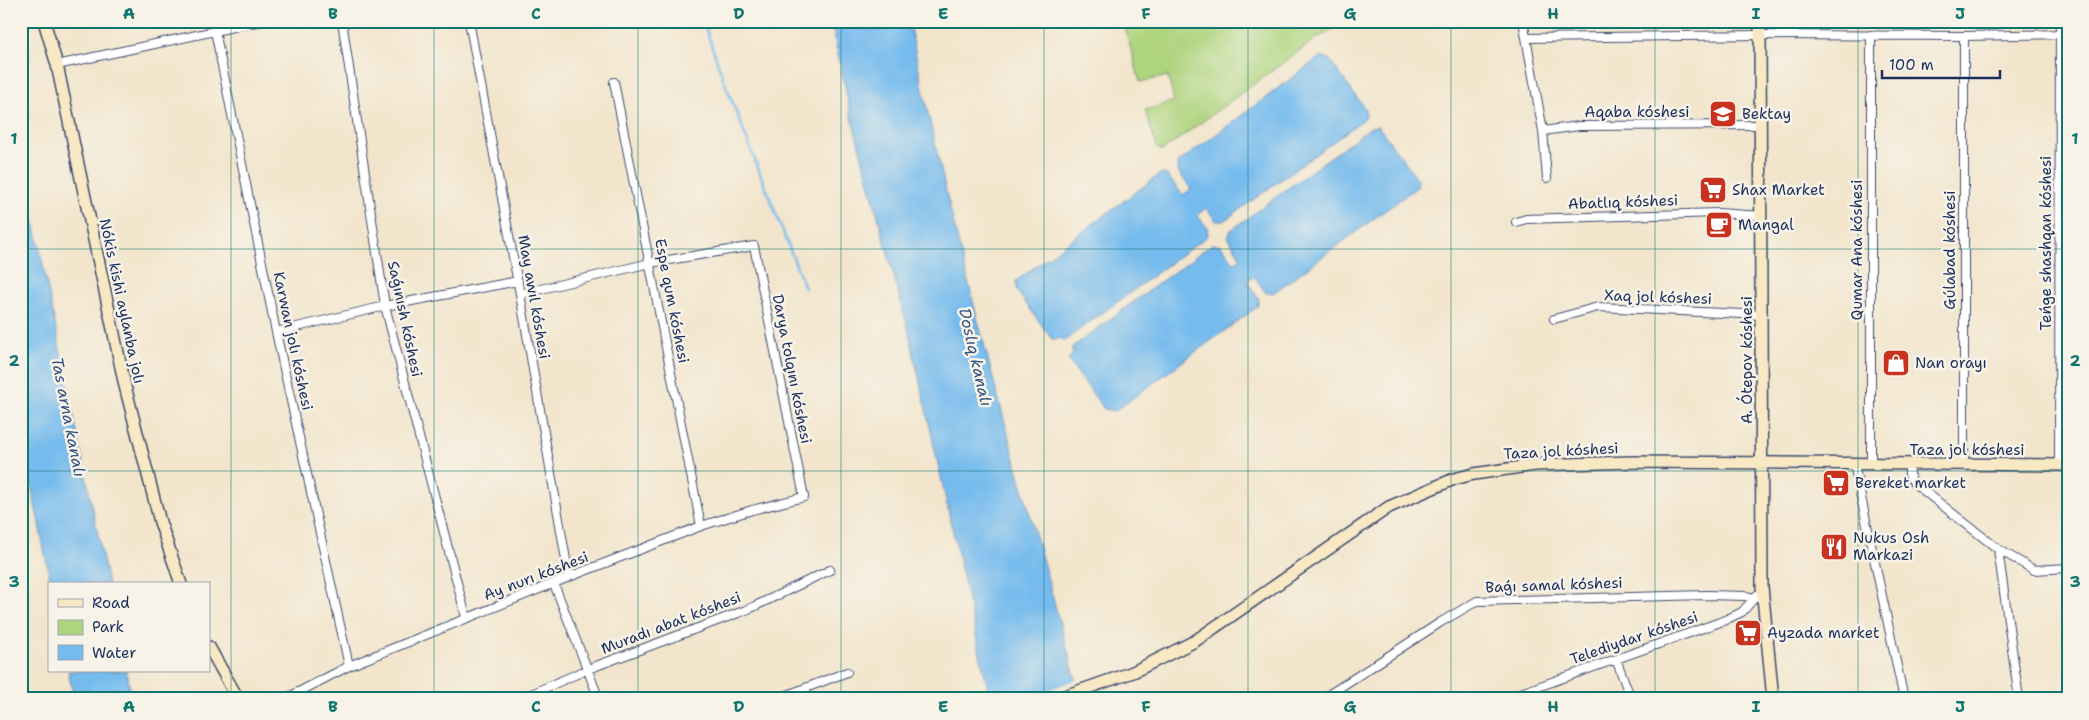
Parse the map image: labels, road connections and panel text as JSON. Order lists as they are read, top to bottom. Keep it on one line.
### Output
{"streets":{"main road":["Nókis kishi aylanba jolı","A. Ótepov kóshesi","Taza jol kóshesi"],"street":["Aqaba kóshesi","Abatlıq kóshesi","Teńge shashqan kóshesi","Qumar Ana kóshesi","Gúlabad kóshesi","May awıl kóshesi","Xaq jol kóshesi","Espe qum kóshesi","Saǵınısh kóshesi","Karwan jolı kóshesi","Darya tolqını kóshesi","Ay nurı kóshesi","Baǵı samal kóshesi","Muradı abat kóshesi","Telediydar kóshesi"]},"crossings":[["Aqaba kóshesi","A. Ótepov kóshesi"],["Abatlıq kóshesi","A. Ótepov kóshesi"],["Teńge shashqan kóshesi","Taza jol kóshesi"],["Qumar Ana kóshesi","Taza jol kóshesi"],["Gúlabad kóshesi","Taza jol kóshesi"],["May awıl kóshesi","Ay nurı kóshesi"],["Xaq jol kóshesi","A. Ótepov kóshesi"],["Espe qum kóshesi","Darya tolqını kóshesi"],["Espe qum kóshesi","Ay nurı kóshesi"],["Saǵınısh kóshesi","Ay nurı kóshesi"],["Karwan jolı kóshesi","Ay nurı kóshesi"],["A. Ótepov kóshesi","Taza jol kóshesi"],["A. Ótepov kóshesi","Telediydar kóshesi"],["Darya tolqını kóshesi","Ay nurı kóshesi"],["Baǵı samal kóshesi","Telediydar kóshesi"]],"water":["Doslıq kanalı","Tas arna kanalı"],"places":{"school or university":["Bektay"],"supermarket":["Shax Market","Bereket market","Ayzada market"],"cafe":["Mangal"],"shop":["Nan orayı"],"restaurant":["Nukus Osh Markazi"]},"legend":["Road","Park","Water"],"scale_bar":"100 m","grid":{"columns":["A","B","C","D","E","F","G","H","I","J"],"rows":["1","2","3"]}}
